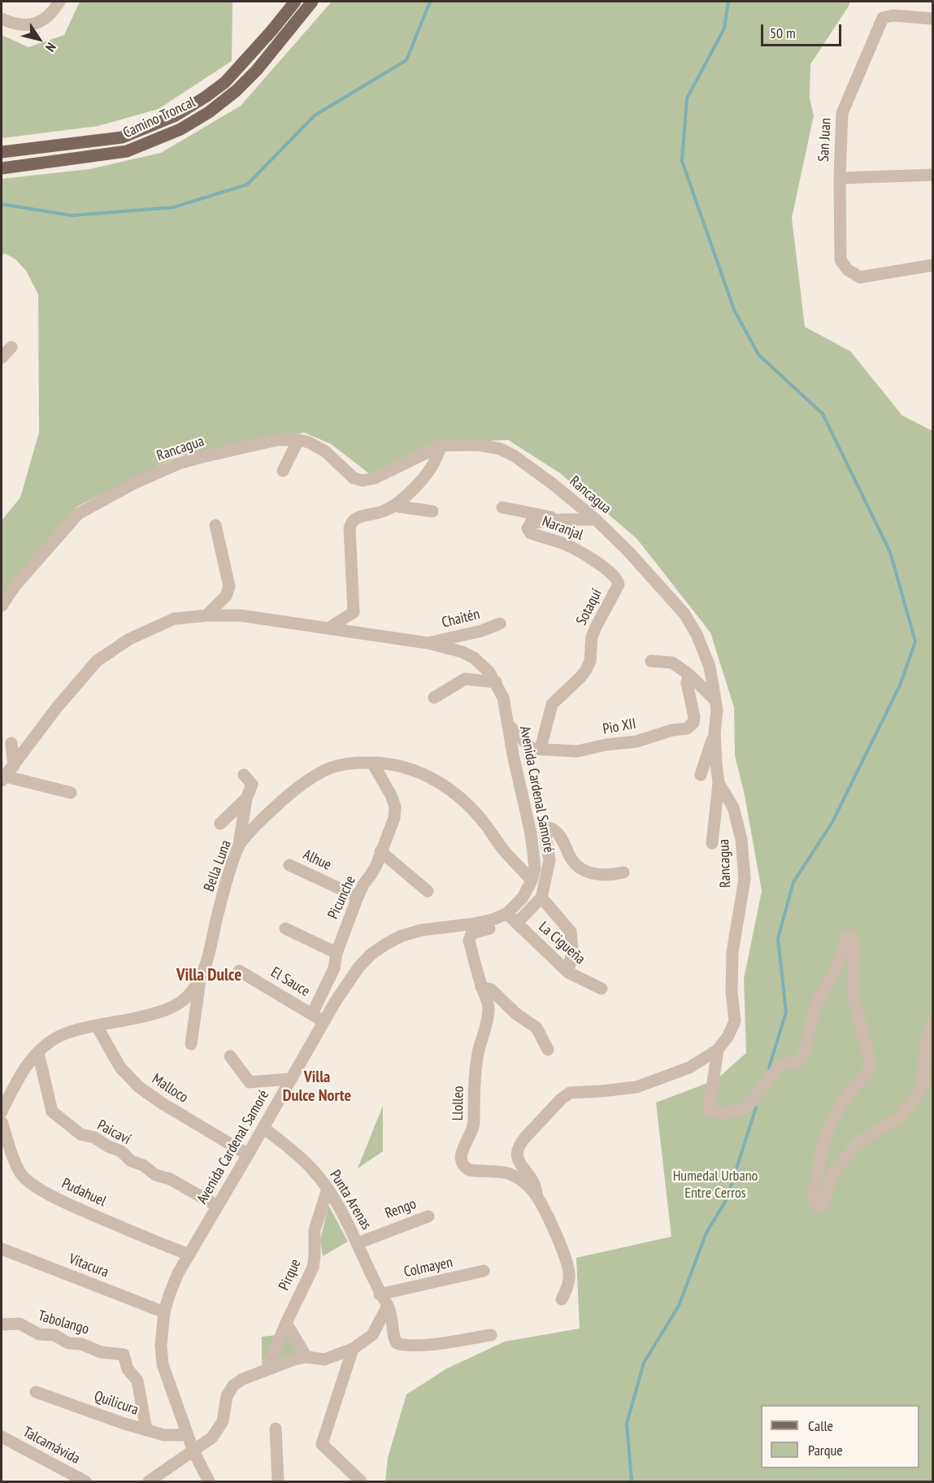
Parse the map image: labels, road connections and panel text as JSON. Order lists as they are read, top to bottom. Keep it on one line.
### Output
{"streets":{"main road":["Camino Troncal"],"street":["San Juan","Rancagua","Naranjal","Sotaquí","Chaitén","Pio XII","Avenida Cardenal Samoré","Alhue","Bella Luna","Picunche","La Cigueña","El Sauce","Malloco","Llolleo","Paicaví","Pudahuel","Punta Arenas","Rengo","Vitacura","Colmayen","Pirque","Tabolango","Quilicura","Talcamávida"]},"crossings":[["Rancagua","Naranjal"],["Rancagua","Llolleo"],["Naranjal","Sotaquí"],["Sotaquí","Pio XII"],["Chaitén","Avenida Cardenal Samoré"],["Pio XII","Avenida Cardenal Samoré"],["Avenida Cardenal Samoré","Bella Luna"],["Avenida Cardenal Samoré","La Cigueña"],["Avenida Cardenal Samoré","El Sauce"],["Avenida Cardenal Samoré","Malloco"],["Avenida Cardenal Samoré","Llolleo"],["Avenida Cardenal Samoré","Paicaví"],["Avenida Cardenal Samoré","Pudahuel"],["Avenida Cardenal Samoré","Punta Arenas"],["Avenida Cardenal Samoré","Vitacura"],["Avenida Cardenal Samoré","Quilicura"],["Alhue","Picunche"],["Bella Luna","Picunche"],["Bella Luna","Malloco"],["Bella Luna","Paicaví"],["Picunche","El Sauce"],["La Cigueña","Llolleo"],["Punta Arenas","Rengo"],["Punta Arenas","Colmayen"],["Punta Arenas","Pirque"],["Tabolango","Quilicura"]],"districts":["Villa Dulce","Villa Dulce Norte"],"parks":["Humedal Urbano Entre Cerros"],"legend":["Calle","Parque"],"scale_bar":"50 m","north":"bottom right"}
